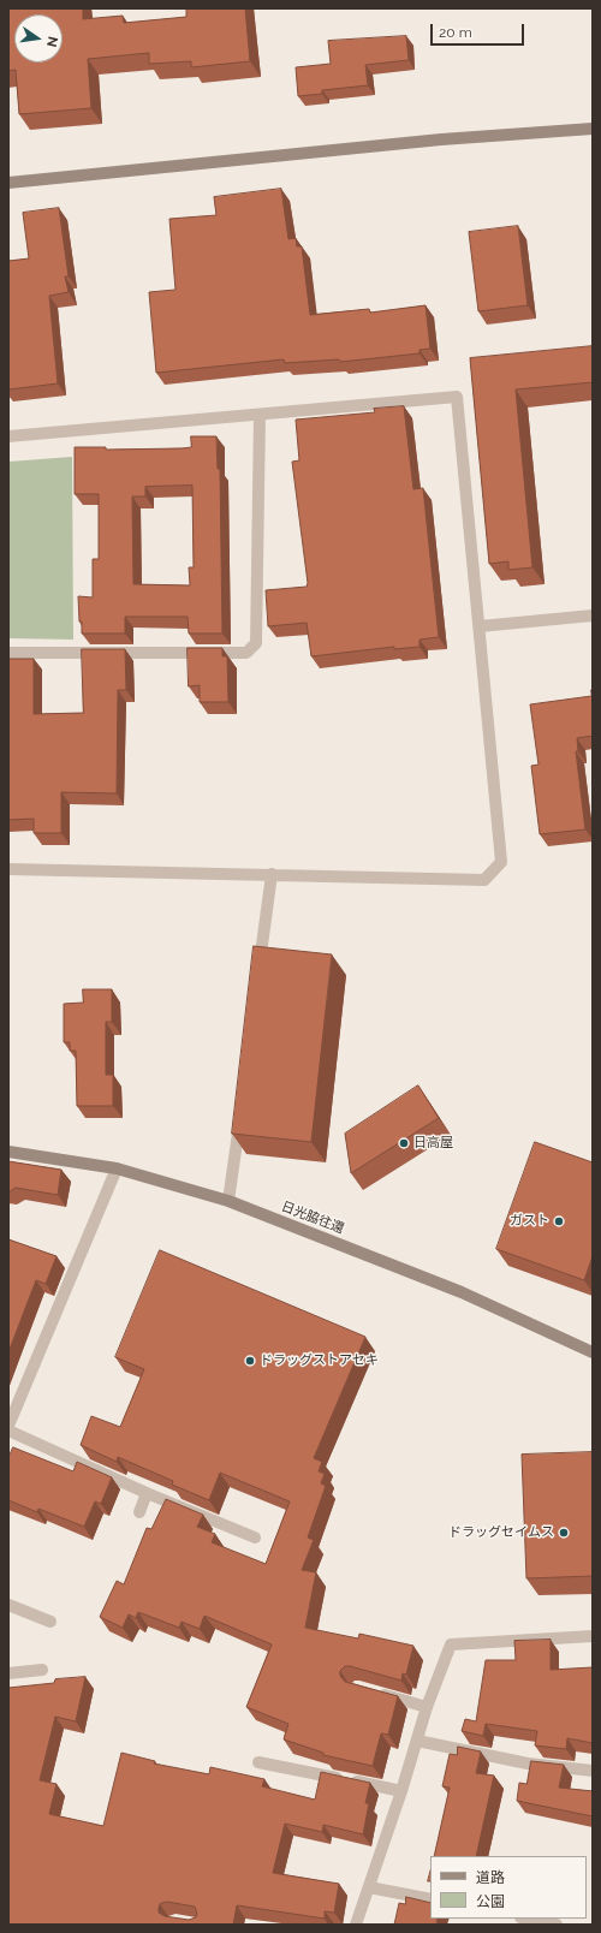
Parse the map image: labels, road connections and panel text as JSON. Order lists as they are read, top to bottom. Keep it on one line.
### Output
{"streets":{"street":["日光脇往還"]},"places":["日高屋","ガスト","ドラッグストアセキ","ドラッグセイムス"],"legend":["道路","公園"],"scale_bar":"20 m","north":"right"}
